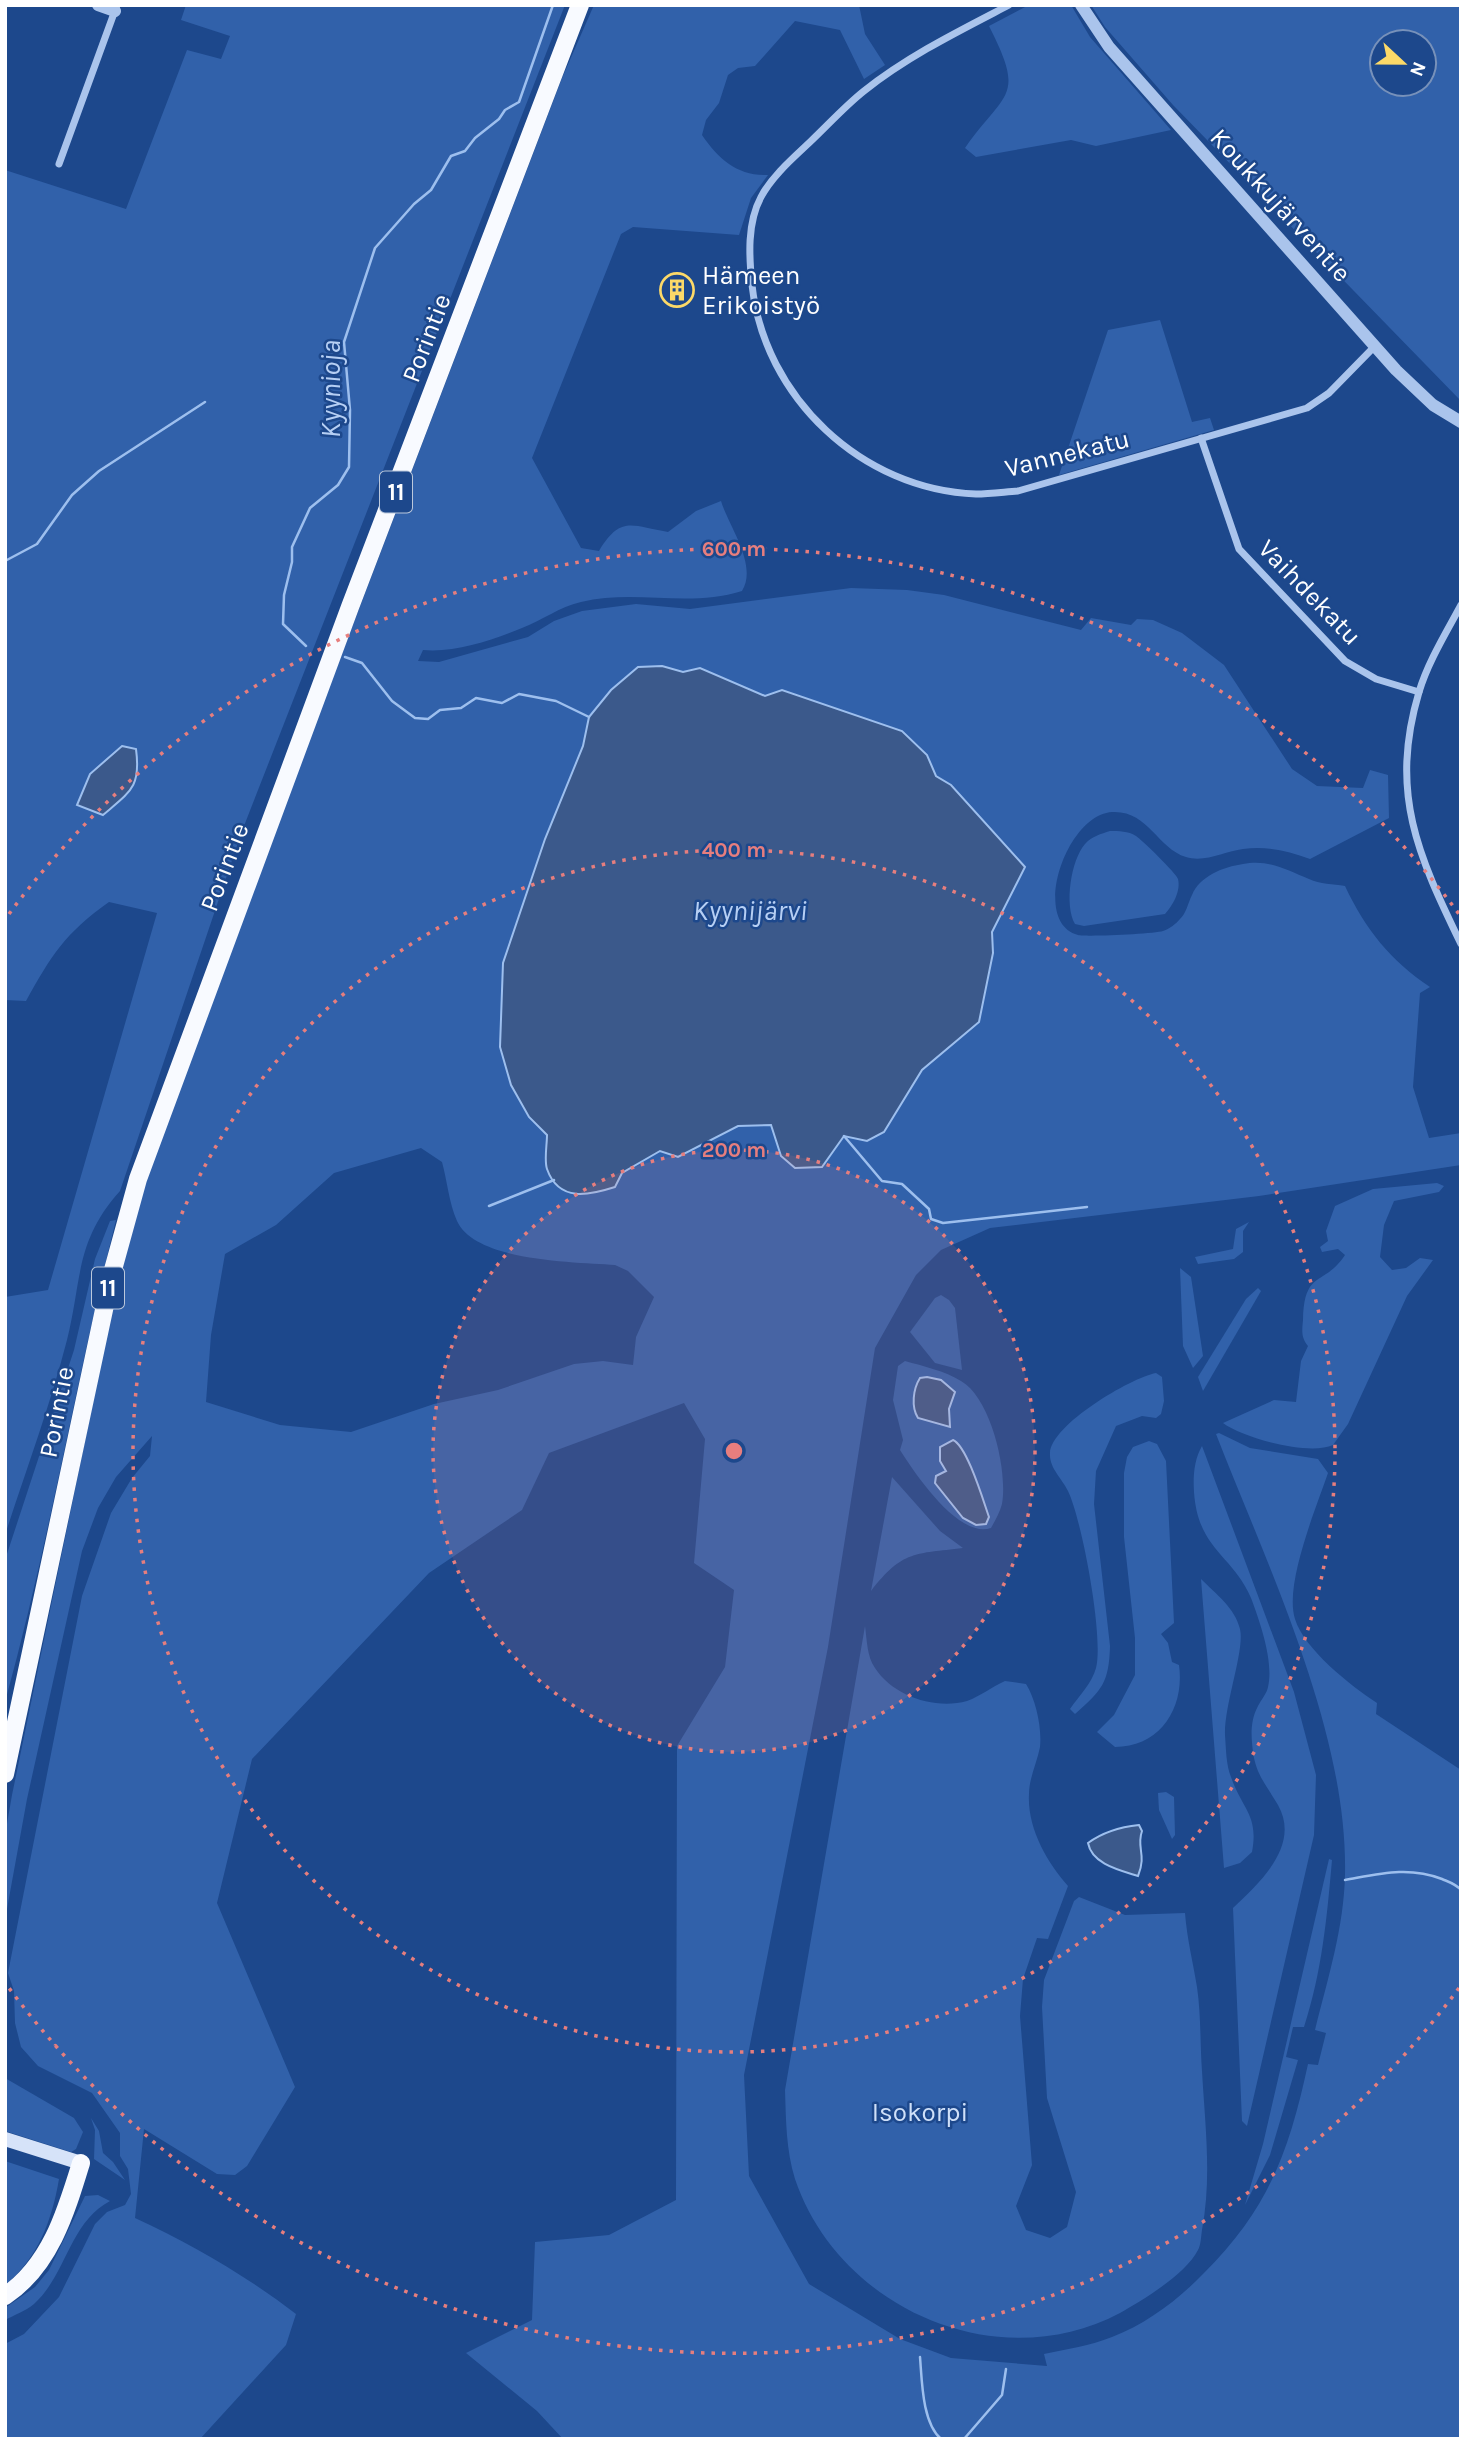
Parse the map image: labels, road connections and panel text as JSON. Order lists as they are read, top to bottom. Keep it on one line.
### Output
{"streets":{"highway":["Porintie","11"],"street":["Koukkujärventie","Vannekatu","Vaihdekatu"]},"crossings":[["Koukkujärventie","Vannekatu"],["Vannekatu","Vaihdekatu"]],"water":["Kyynioja","Kyynijärvi"],"parks":["Isokorpi"],"places":{"building":["Hämeen Erikoistyö"]},"north":"right","rings":["600 m","400 m","200 m"]}
